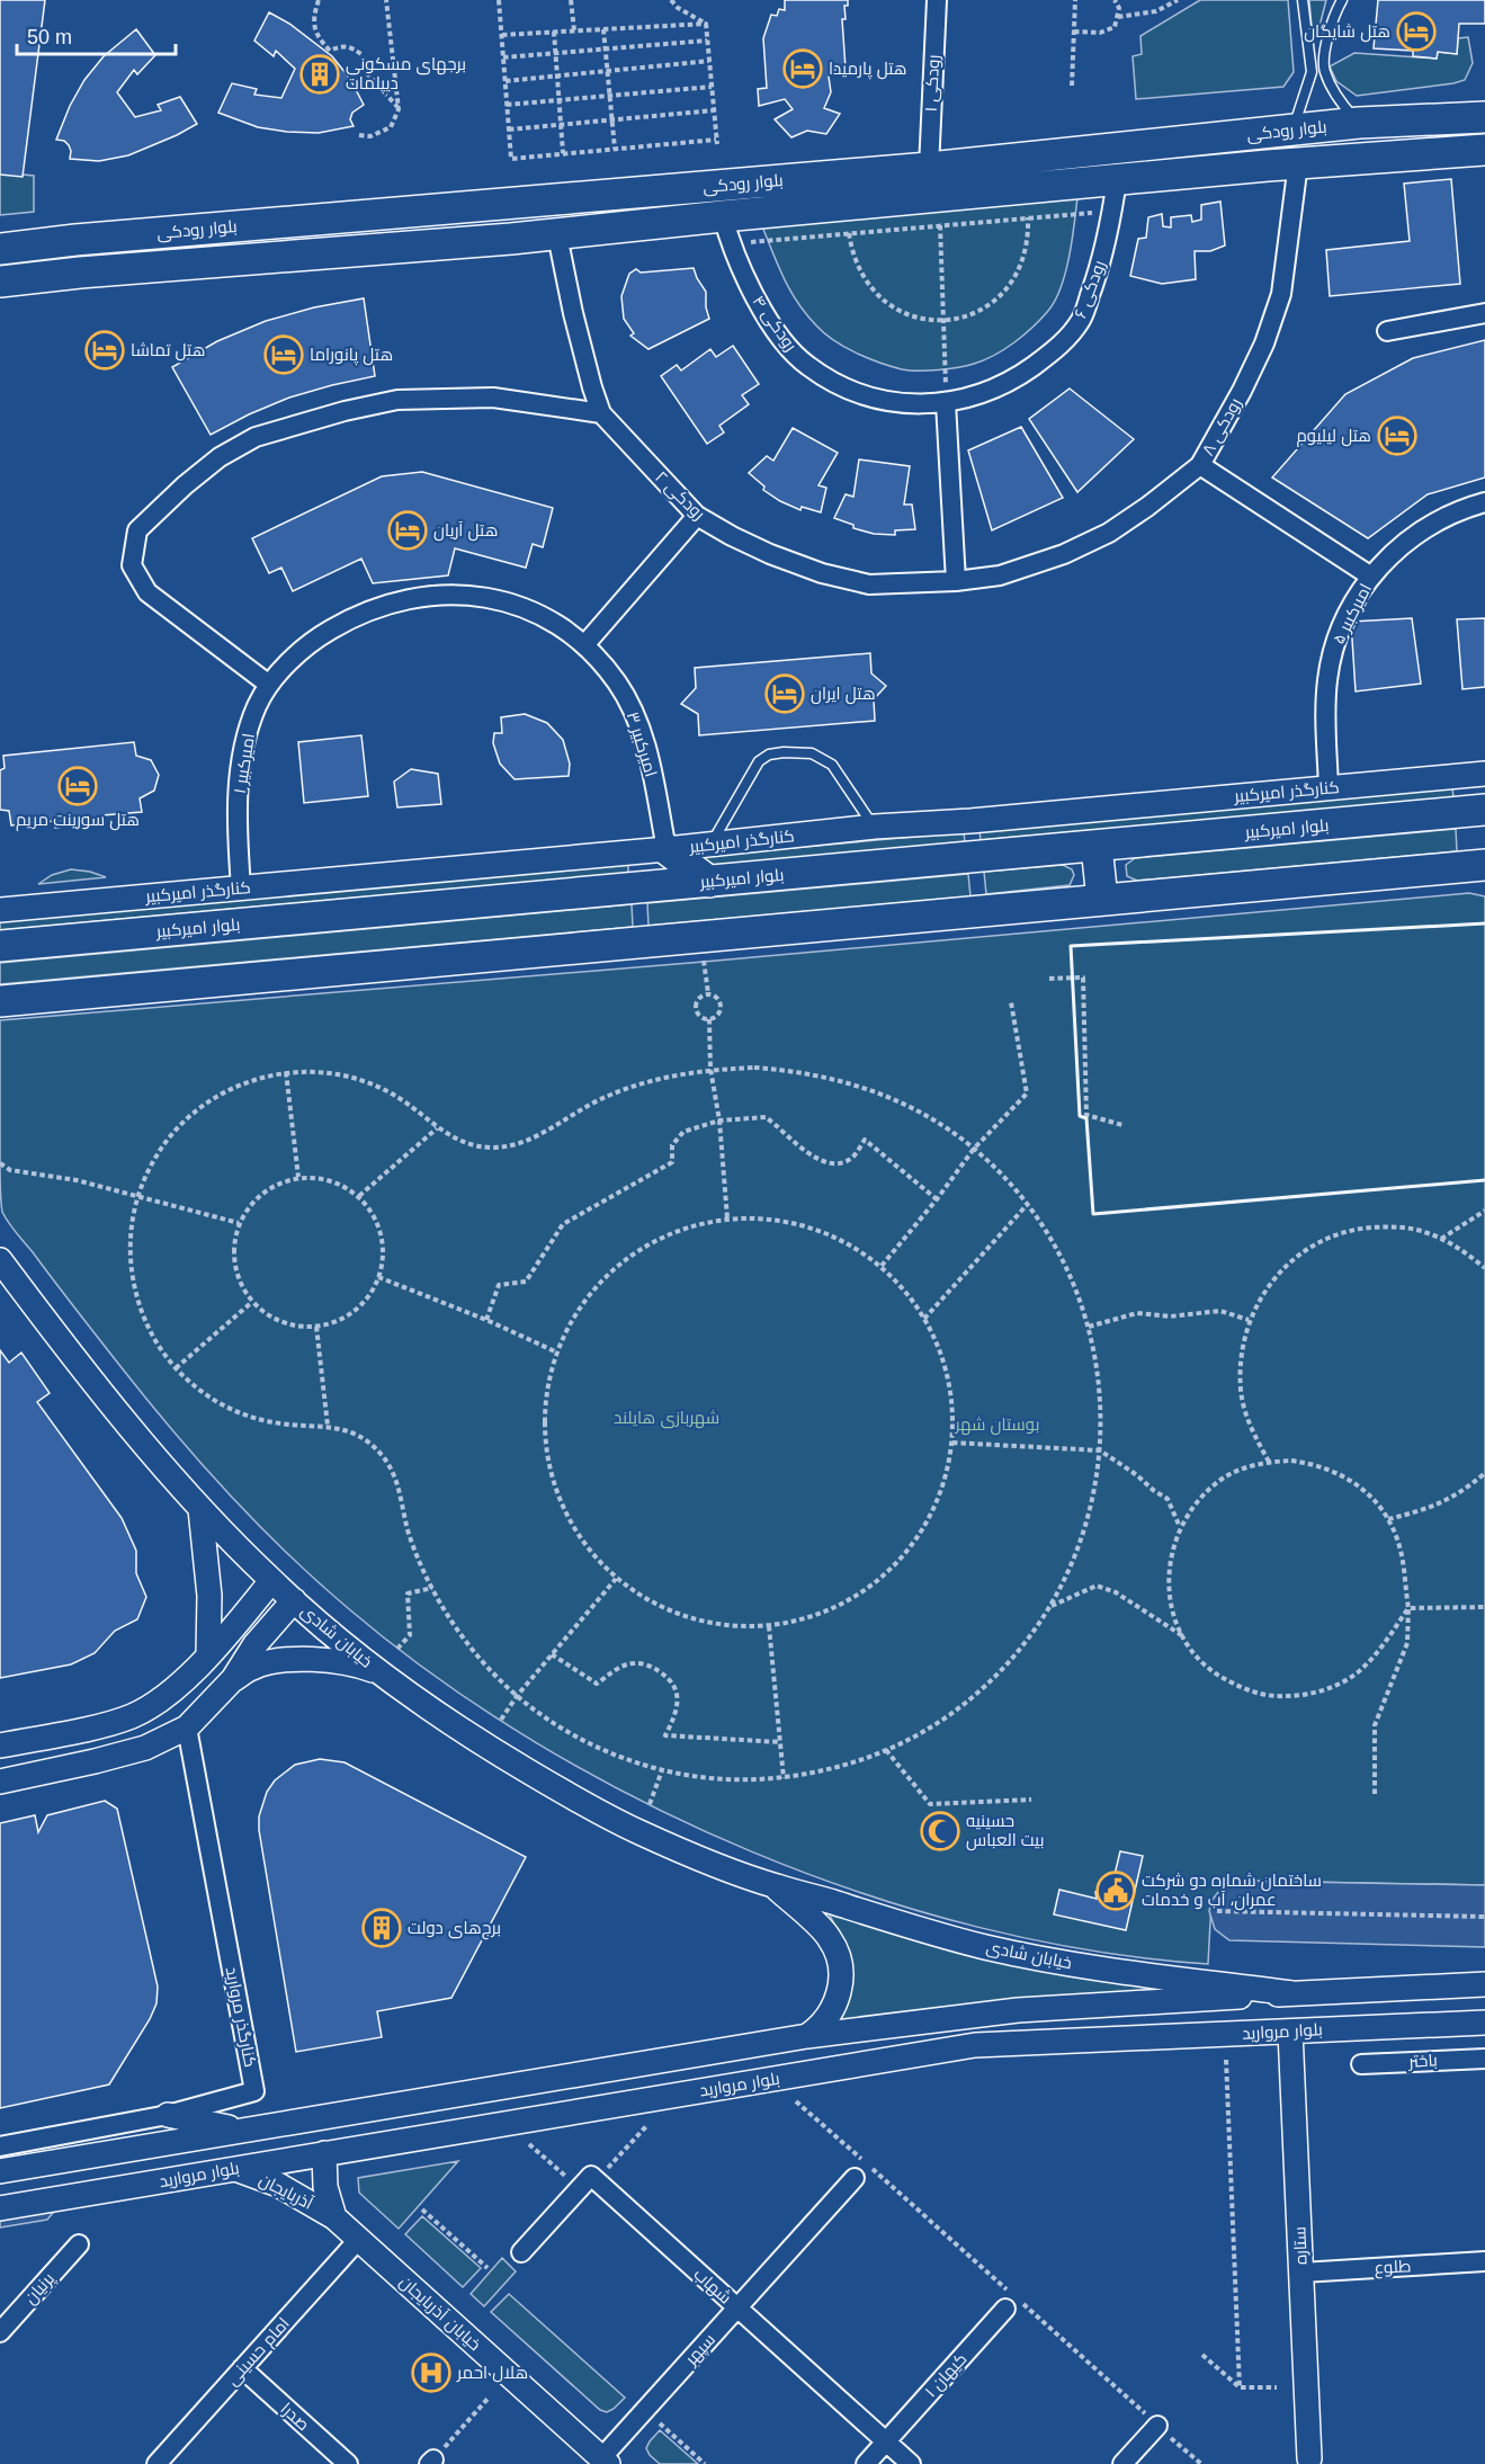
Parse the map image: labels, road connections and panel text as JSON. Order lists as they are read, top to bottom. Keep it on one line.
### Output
{"streets":{"main road":["بلوار رودکی","بلوار امیرکبیر"],"street":["رودکی ۱","رودکی ۶","رودکی ۴","رودکی ۸","رودکی ۲","امیرکبیر ۵","امیرکبیر ۳","امیرکبیر ۱","کنارگذر امیرکبیر","خیابان شادی","کنارگذر مروارید","بلوار مروارید","باختر","آذربایجان","ستاره","طلوع","شهاب","پرنیان","خیابان آذربایجان","سپهر","امام حسینی","کیهان ۱","صدرا"]},"crossings":[["رودکی ۱","بلوار رودکی"],["بلوار رودکی","رودکی ۶"],["بلوار رودکی","رودکی ۴"],["بلوار رودکی","رودکی ۸"],["بلوار رودکی","رودکی ۲"],["رودکی ۶","رودکی ۴"],["رودکی ۸","رودکی ۲"],["امیرکبیر ۵","کنارگذر امیرکبیر"],["امیرکبیر ۳","امیرکبیر ۱"],["امیرکبیر ۳","کنارگذر امیرکبیر"],["امیرکبیر ۱","کنارگذر امیرکبیر"],["بلوار مروارید","آذربایجان"],["بلوار مروارید","ستاره"],["آذربایجان","خیابان آذربایجان"],["ستاره","طلوع"],["شهاب","سپهر"],["شهاب","کیهان ۱"],["خیابان آذربایجان","سپهر"],["خیابان آذربایجان","امام حسینی"],["امام حسینی","صدرا"]],"parks":["شهربازی هایلند","بوستان شهر"],"places":{"hotel":["هتل شایگان","هتل پارمیدا","هتل تماشا","هتل پانوراما","هتل لیلیوم","هتل آریان","هتل ایران","هتل سورینت مريم"],"building":["برجهای مسکونی دیپلمات","برج‌های دولت"],"mosque":["حسینیه بیت العباس"],"public building":["ساختمان شماره دو شرکت عمران، آب و خدمات"],"hospital":["هلال احمر"]},"scale_bar":"50 m"}
